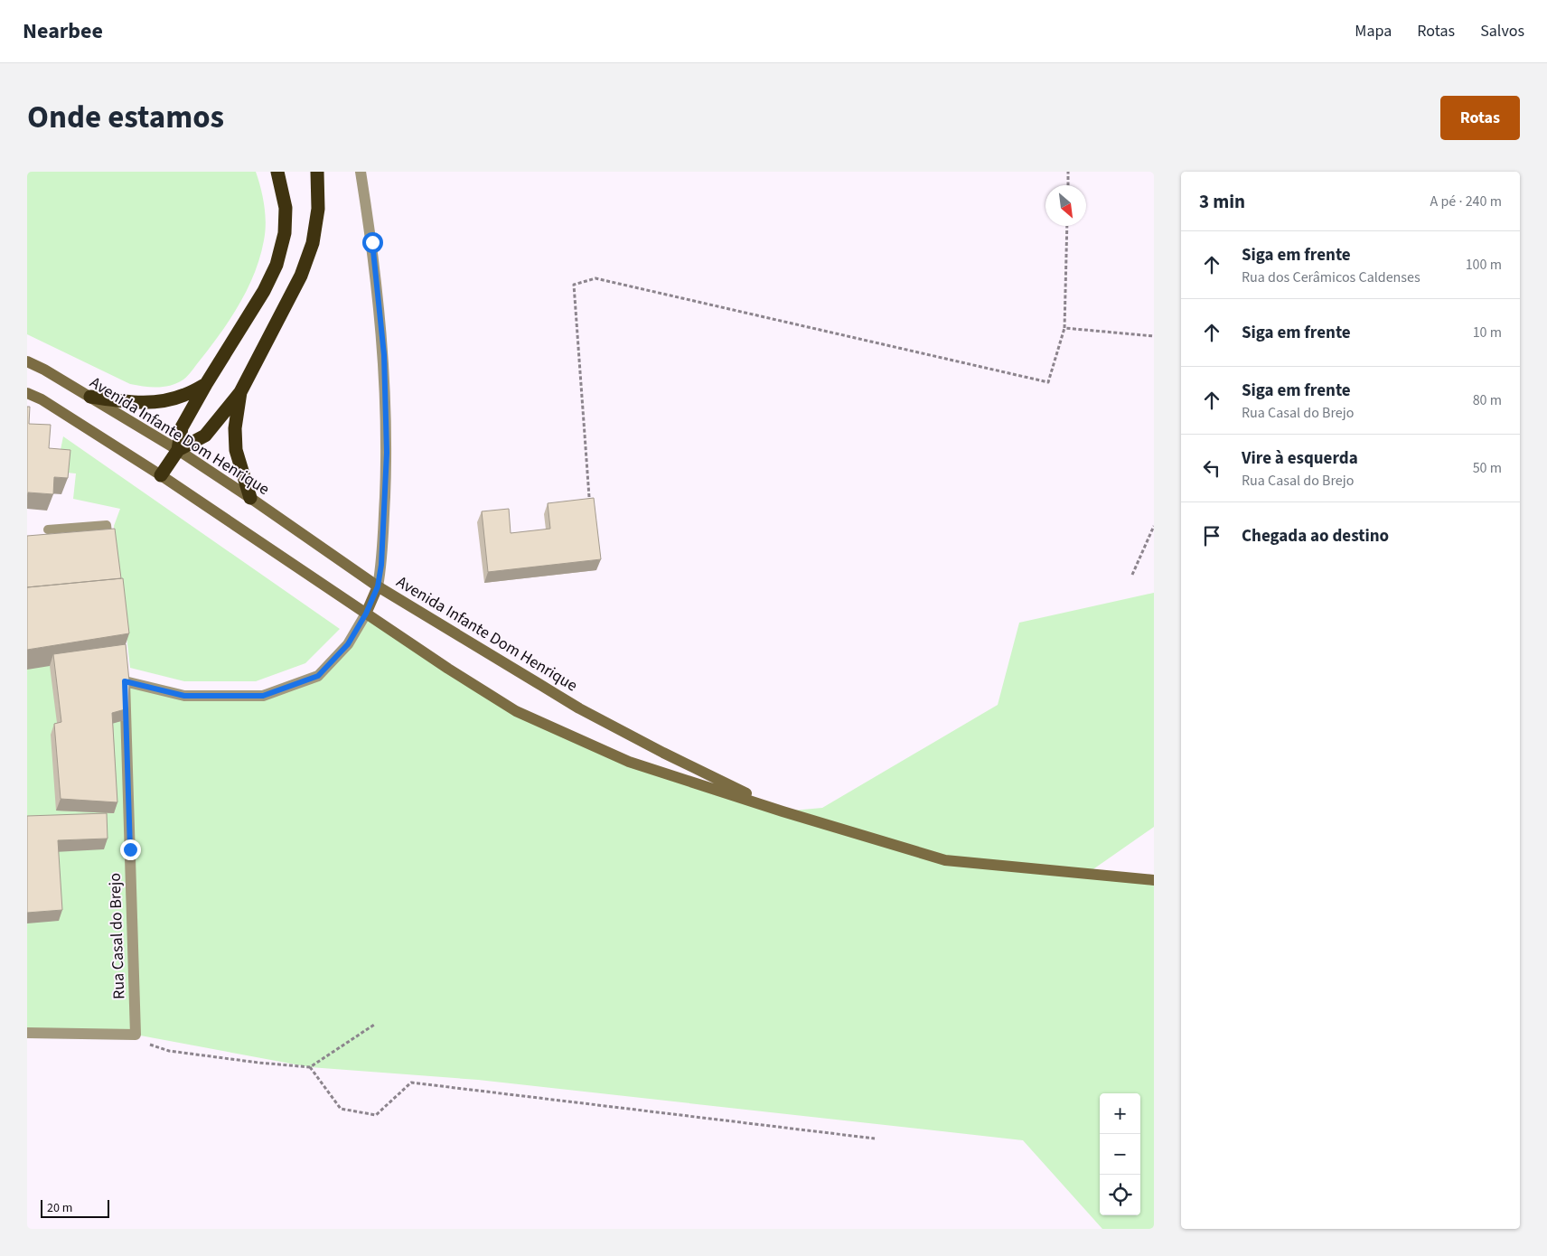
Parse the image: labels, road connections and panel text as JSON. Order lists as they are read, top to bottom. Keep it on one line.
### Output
{"streets":{"main road":["Avenida Infante Dom Henrique"],"street":["Rua Casal do Brejo"]},"crossings":[["Avenida Infante Dom Henrique","Rua Casal do Brejo"]],"scale_bar":"20 m","north":"bottom right","page":{"header":"Nearbee","nav":["Mapa","Rotas","Salvos"],"title":"Onde estamos","buttons":"Rotas","heading":["3 min","A pé · 240 m"],"list":[["Siga em frente","Rua dos Cerâmicos Caldenses","100 m"],["Siga em frente","10 m"],["Siga em frente","Rua Casal do Brejo","80 m"],["Vire à esquerda","Rua Casal do Brejo","50 m"],"Chegada ao destino"],"map_buttons":["+","−"],"scale":"20 m"}}
